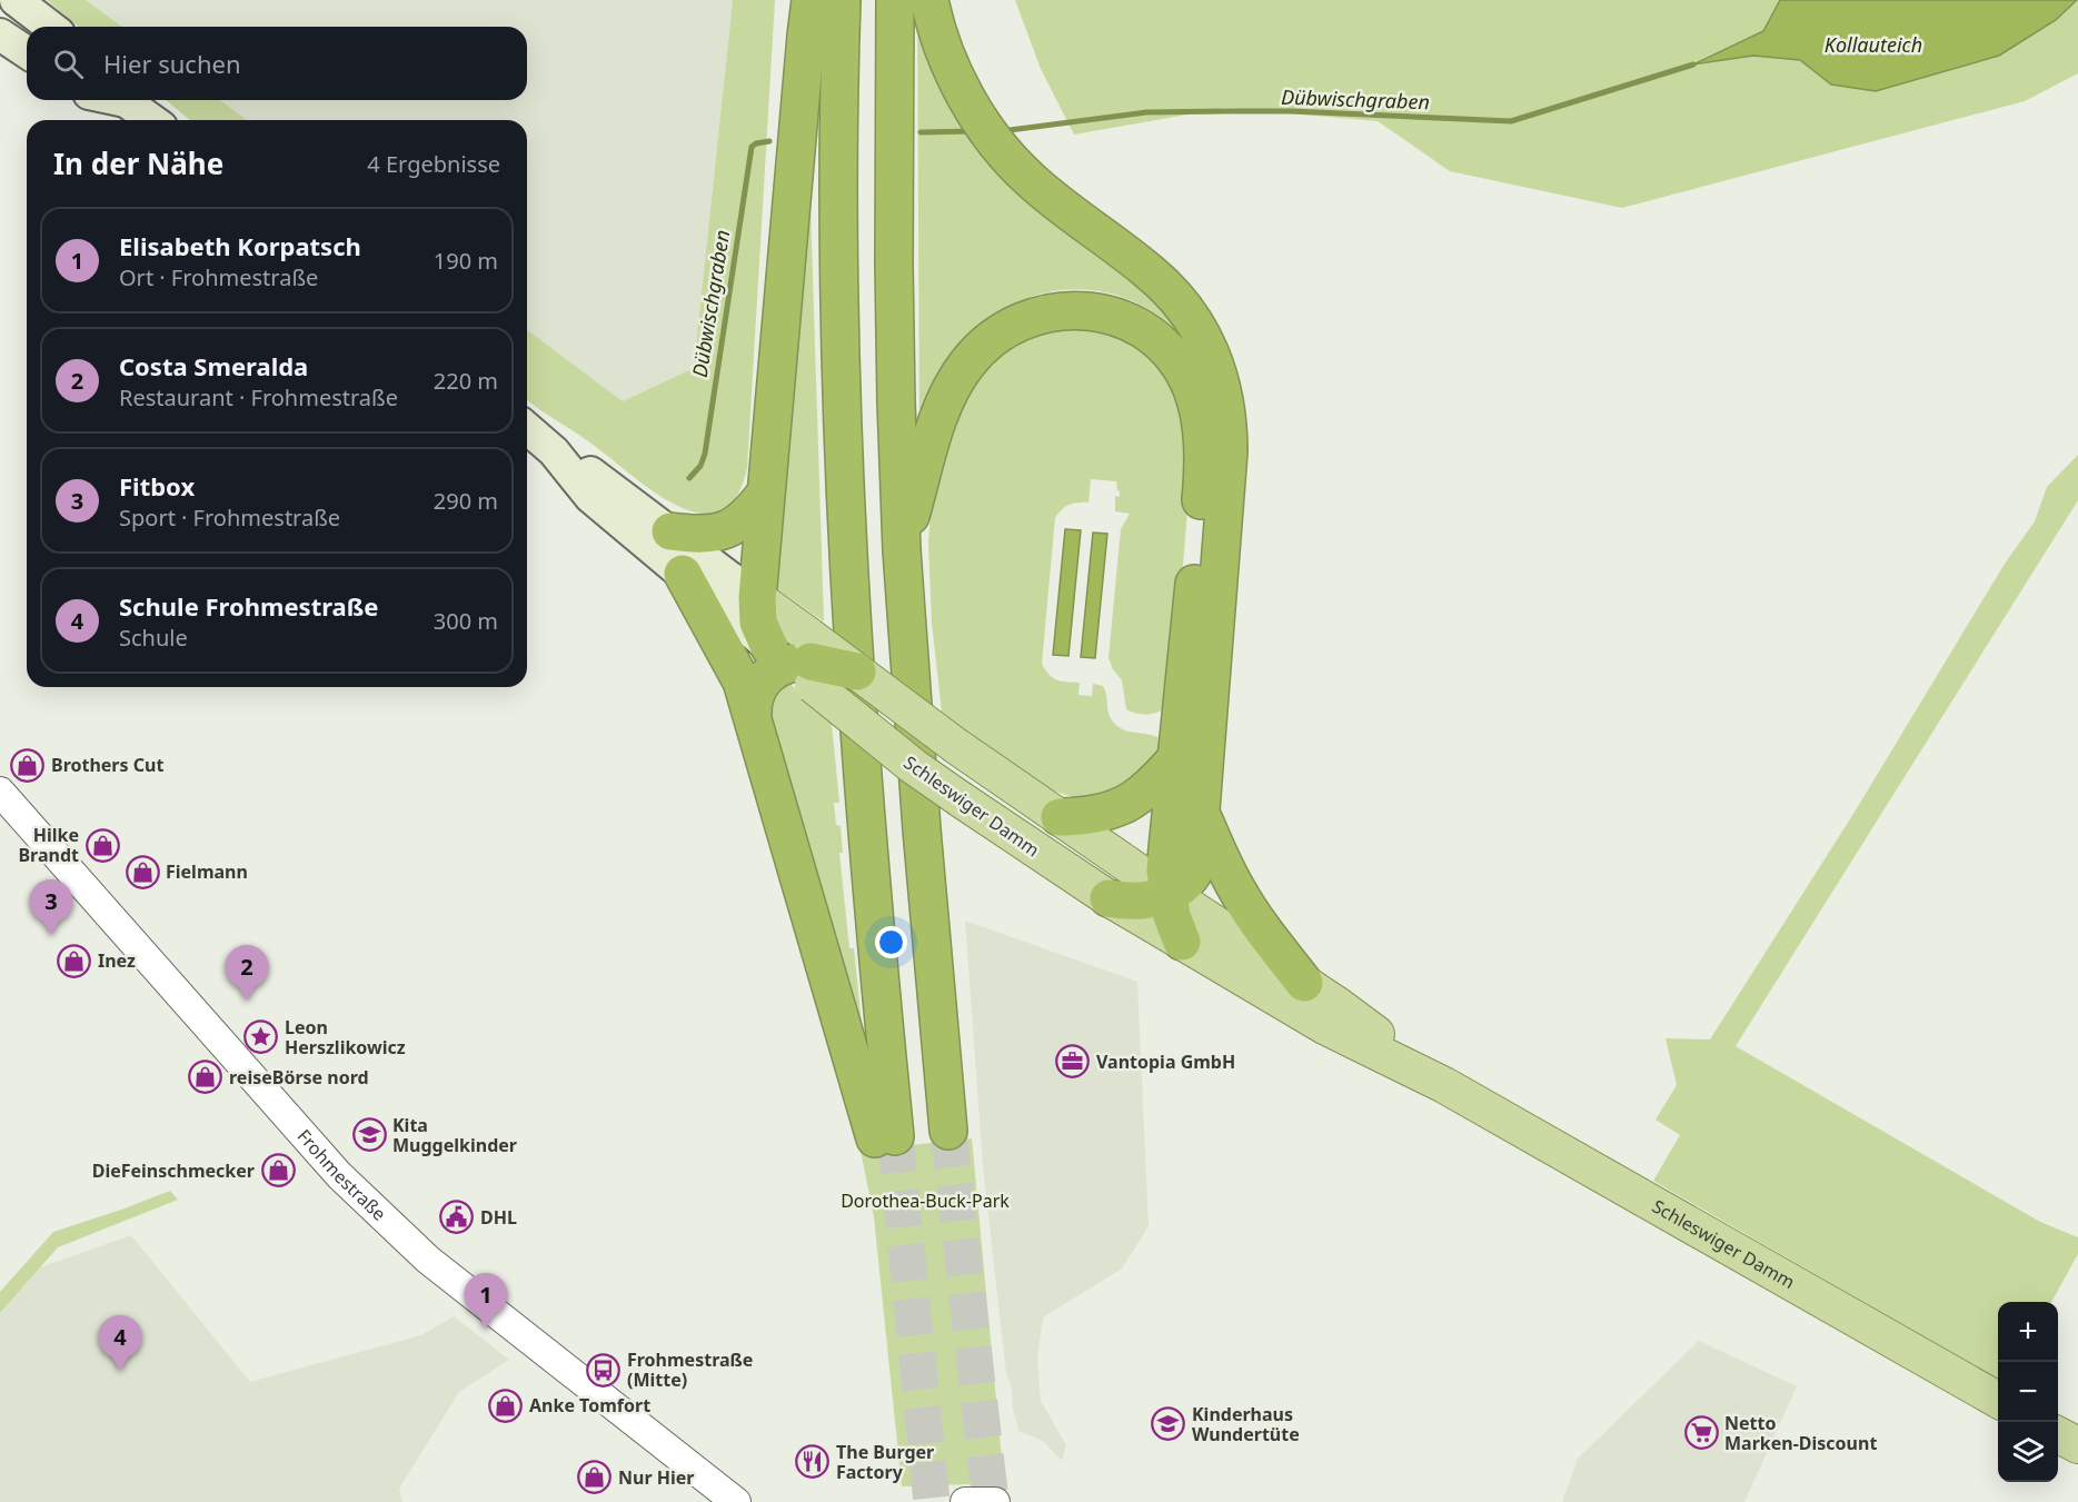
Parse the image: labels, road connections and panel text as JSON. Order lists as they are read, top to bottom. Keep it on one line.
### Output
{"streets":{"main road":["Schleswiger Damm"],"street":["Frohmestraße"]},"water":["Kollauteich","Dübwischgraben"],"parks":["Dorothea-Buck-Park"],"places":{"shop":["Brothers Cut","Hilke Brandt","Fielmann","Inez","reiseBörse nord","DieFeinschmecker","Anke Tomfort","Nur Hier"],"place":["Leon Herszlikowicz"],"office":["Vantopia GmbH"],"school or university":["Kita Muggelkinder","Kinderhaus Wundertüte"],"public building":["DHL"],"bus stop":["Frohmestraße (Mitte)"],"supermarket":["Netto Marken-Discount"],"restaurant":["The Burger Factory"]},"page":{"search":"Hier suchen","heading":["In der Nähe","4 Ergebnisse"],"list":[{"mark":"1","name":"Elisabeth Korpatsch","note":"Ort · Frohmestraße","value":"190 m"},{"mark":"2","name":"Costa Smeralda","note":"Restaurant · Frohmestraße","value":"220 m"},{"mark":"3","name":"Fitbox","note":"Sport · Frohmestraße","value":"290 m"},{"mark":"4","name":"Schule Frohmestraße","note":"Schule","value":"300 m"}],"pins":["3","2","1","4"],"map_buttons":["+","−"]}}
